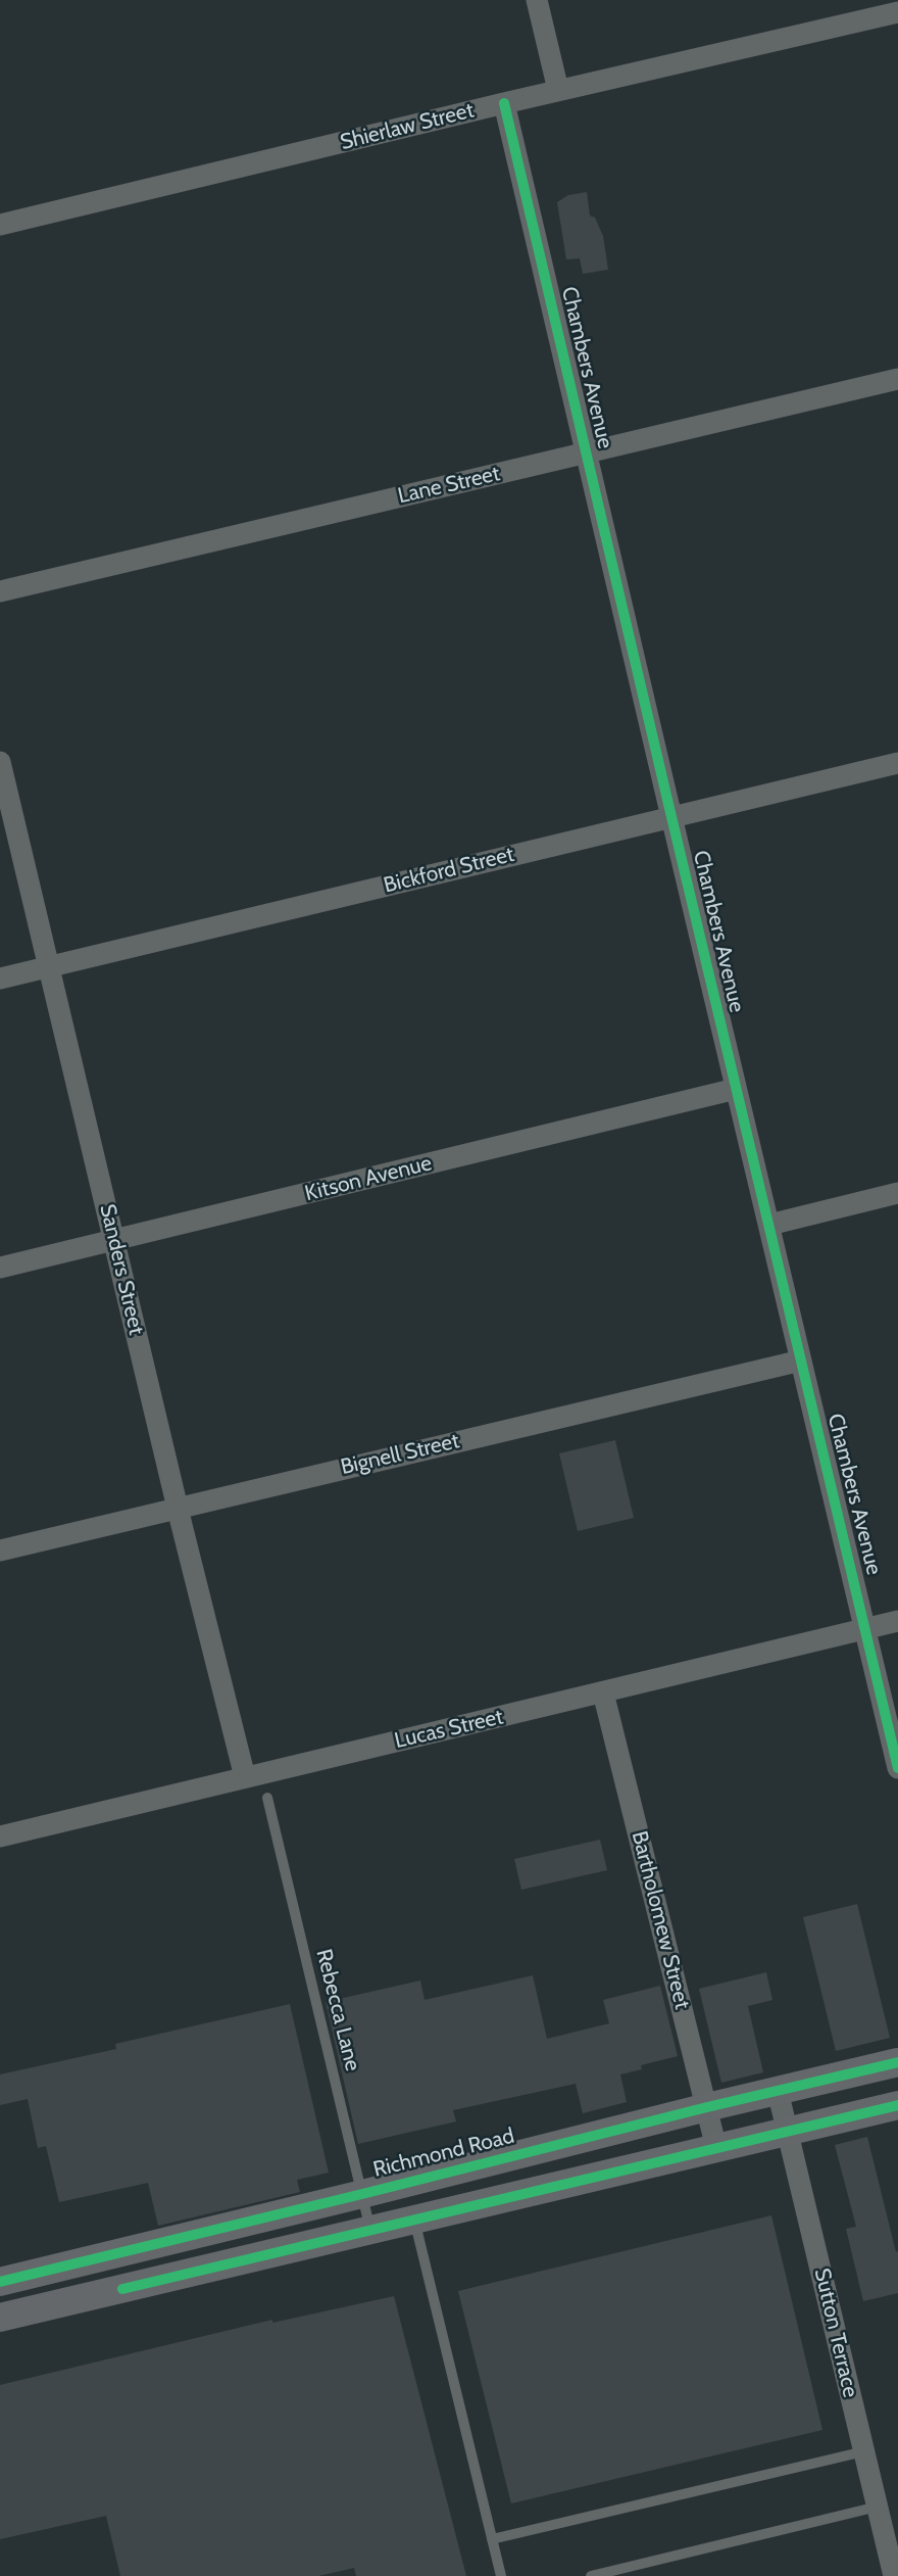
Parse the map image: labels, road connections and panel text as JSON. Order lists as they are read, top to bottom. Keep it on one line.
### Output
{"streets":{"main road":["Richmond Road"],"street":["Shierlaw Street","Chambers Avenue","Lane Street","Bickford Street","Kitson Avenue","Sanders Street","Bignell Street","Lucas Street","Bartholomew Street","Sutton Terrace"],"lane":["Rebecca Lane"]},"crossings":[["Shierlaw Street","Chambers Avenue"],["Chambers Avenue","Lane Street"],["Chambers Avenue","Bickford Street"],["Chambers Avenue","Kitson Avenue"],["Chambers Avenue","Bignell Street"],["Chambers Avenue","Lucas Street"],["Bickford Street","Sanders Street"],["Kitson Avenue","Sanders Street"],["Sanders Street","Bignell Street"],["Sanders Street","Lucas Street"],["Lucas Street","Bartholomew Street"],["Bartholomew Street","Richmond Road"],["Rebecca Lane","Richmond Road"],["Richmond Road","Sutton Terrace"]]}
